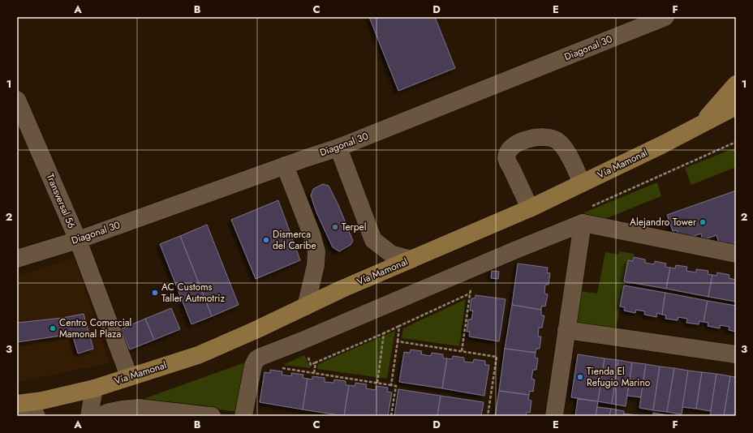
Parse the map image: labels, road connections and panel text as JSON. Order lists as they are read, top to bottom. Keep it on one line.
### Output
{"streets":{"main road":["Vía Mamonal"],"street":["Diagonal 30","Transversal 56"]},"crossings":[["Diagonal 30","Transversal 56"],["Vía Mamonal","Transversal 56"]],"places":["Alejandro Tower","Terpel","Dismerca del Caribe","AC Customs Taller Autmotriz","Centro Comercial Mamonal Plaza","Tienda El Refugio Marino"],"grid":{"columns":["A","B","C","D","E","F"],"rows":["1","2","3"]}}
